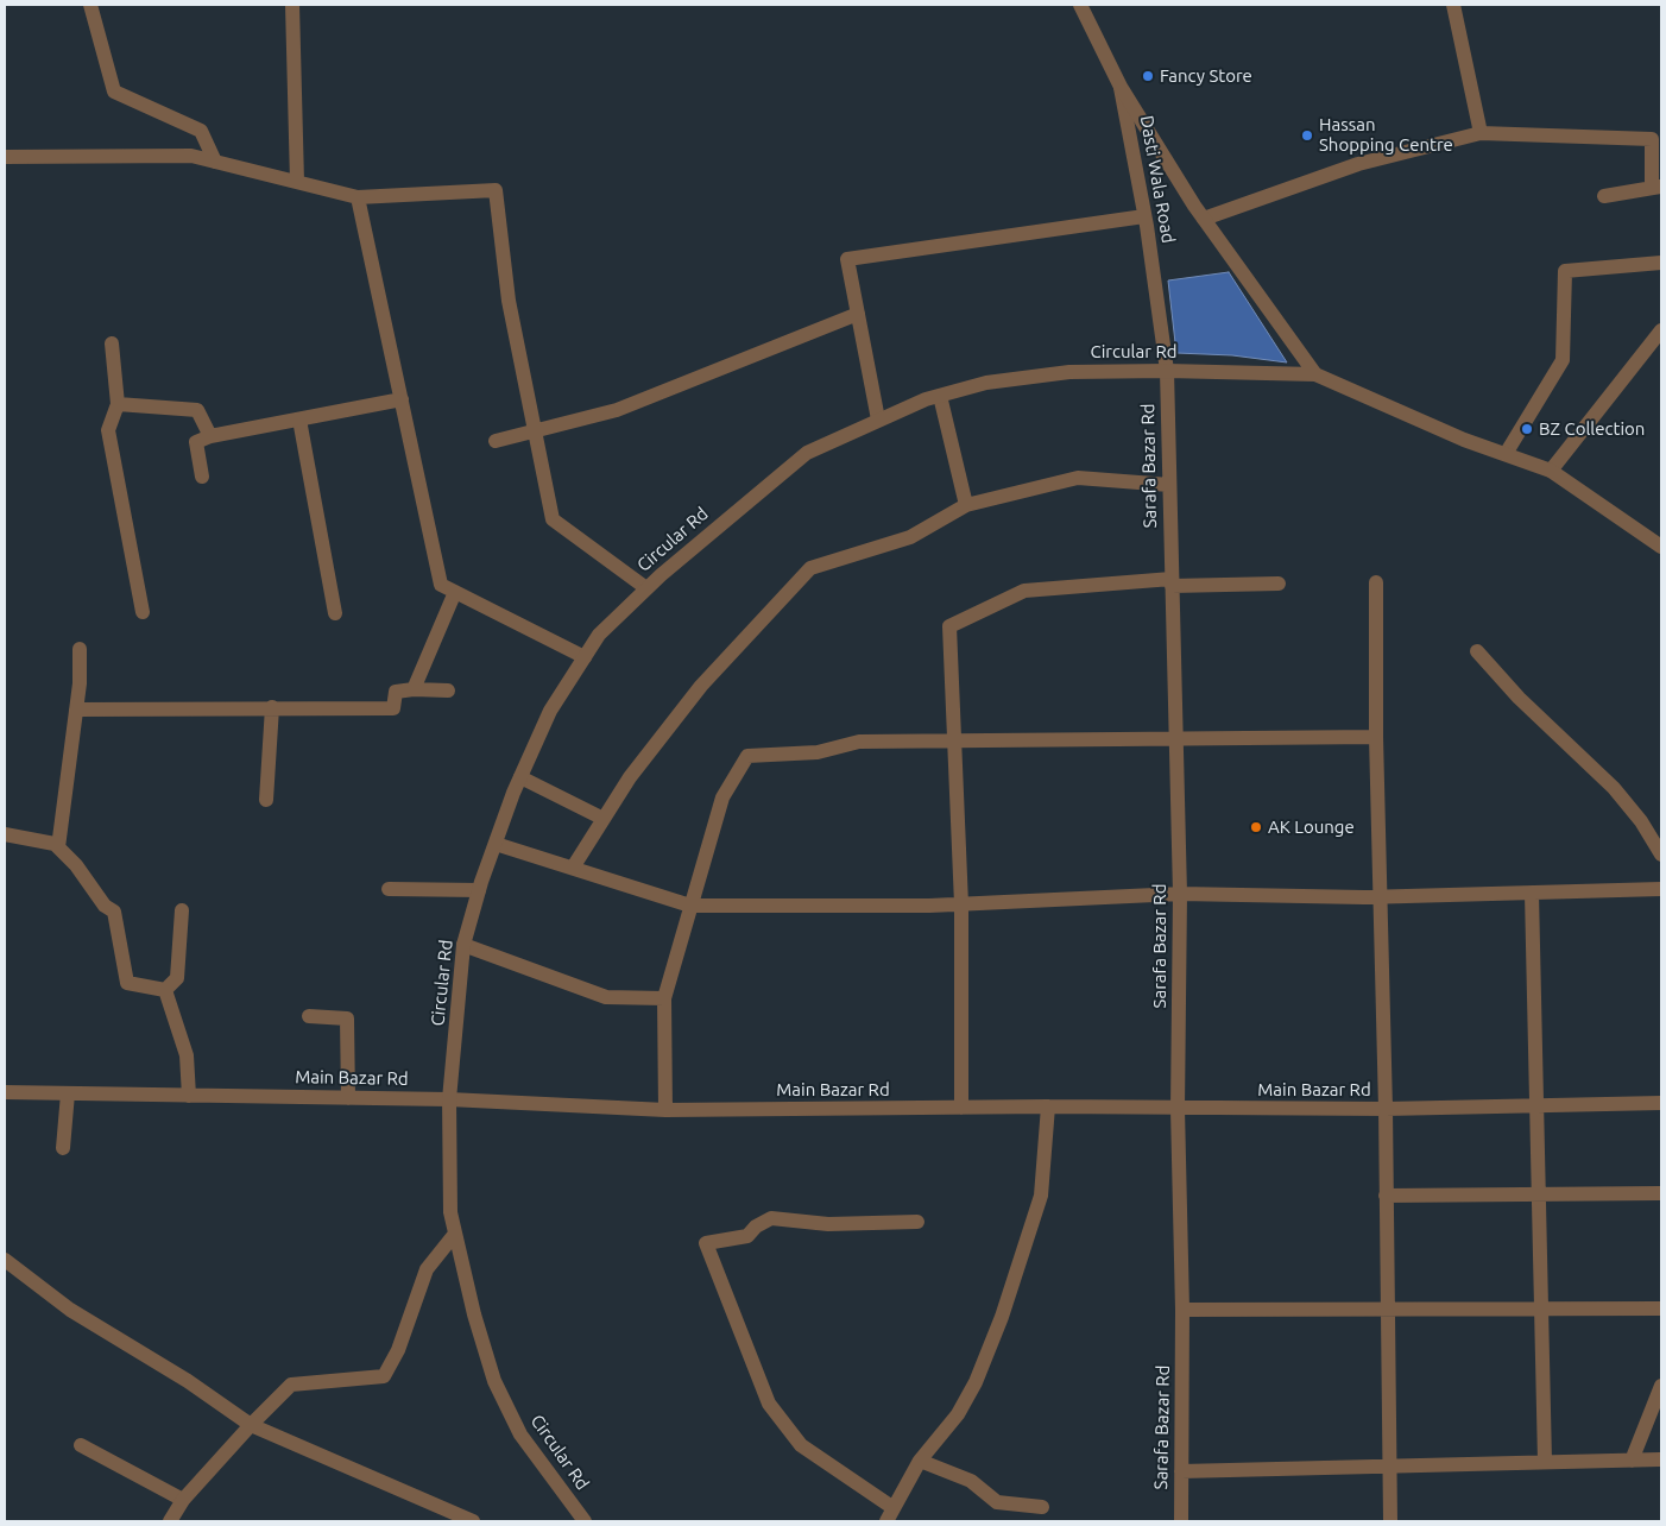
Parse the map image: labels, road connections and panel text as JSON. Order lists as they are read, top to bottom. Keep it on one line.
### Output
{"streets":{"street":["Dasti Wala Road","Circular Rd","Sarafa Bazar Rd","Main Bazar Rd"]},"crossings":[["Dasti Wala Road","Circular Rd"],["Dasti Wala Road","Sarafa Bazar Rd"],["Circular Rd","Sarafa Bazar Rd"],["Circular Rd","Main Bazar Rd"],["Sarafa Bazar Rd","Main Bazar Rd"]],"places":["Fancy Store","Hassan Shopping Centre","BZ Collection","AK Lounge"]}
